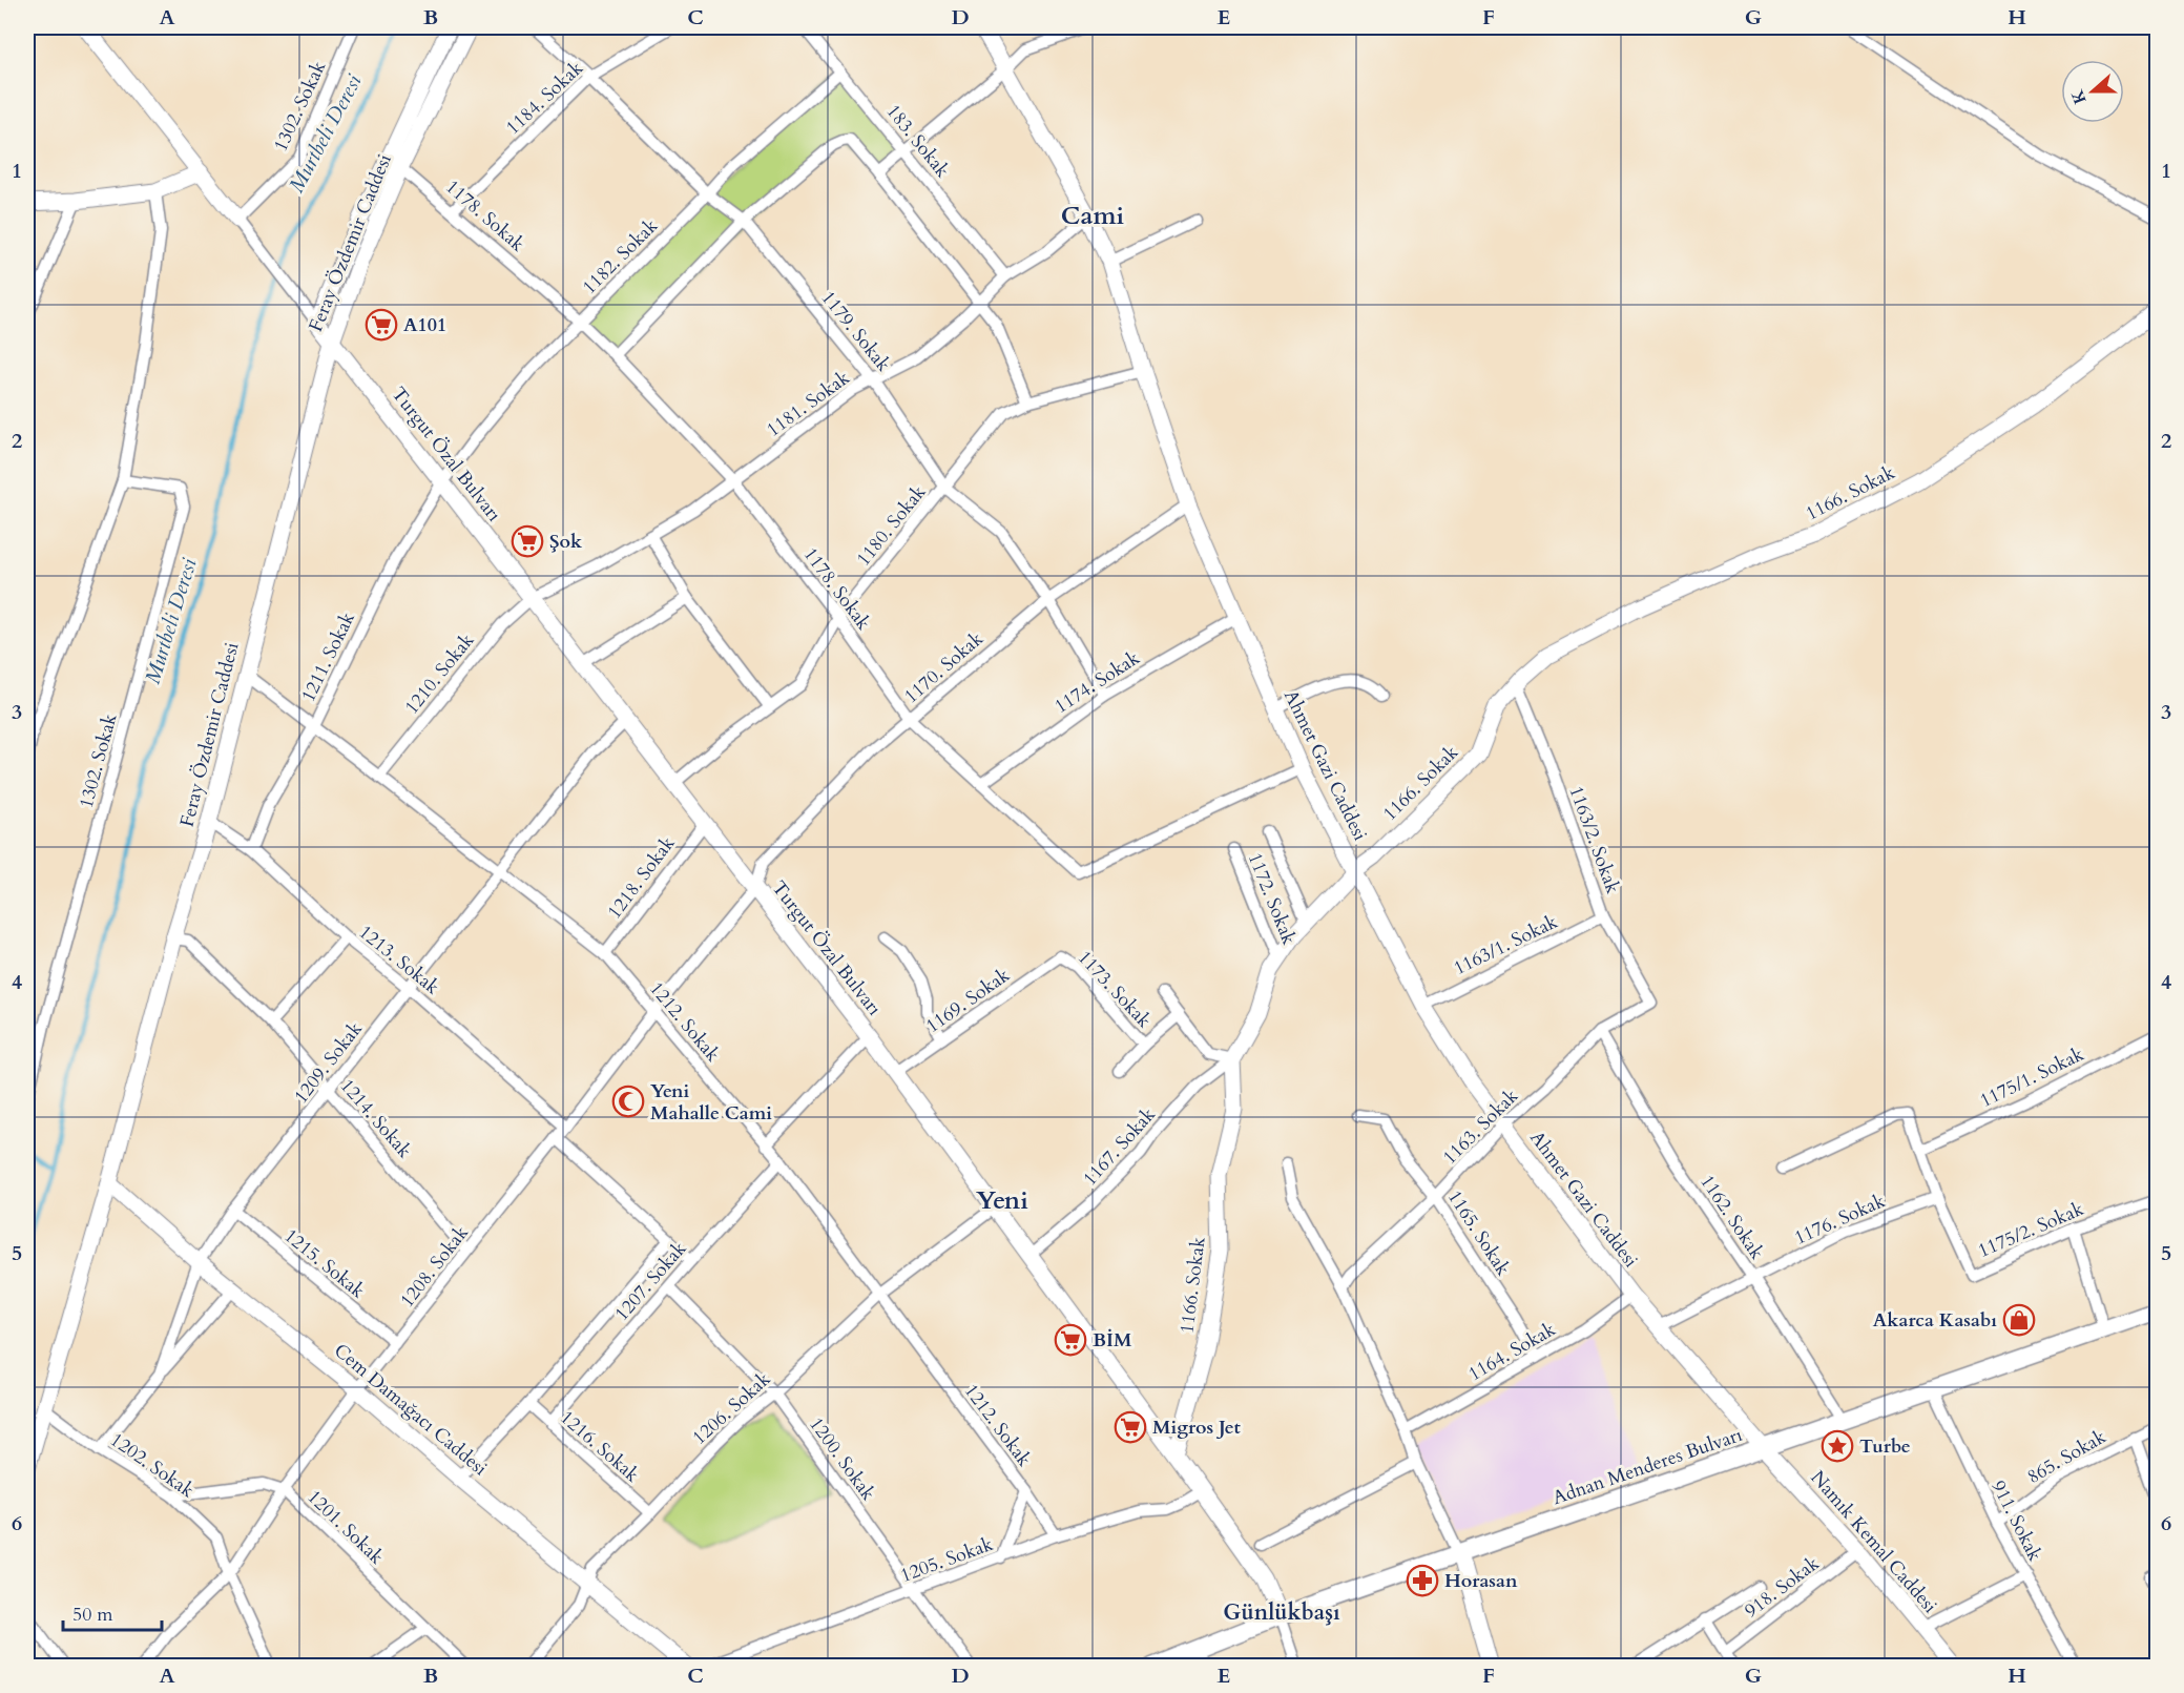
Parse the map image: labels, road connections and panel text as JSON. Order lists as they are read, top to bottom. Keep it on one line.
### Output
{"streets":{"main road":["Adnan Menderes Bulvarı"],"street":["1184. Sokak","1302. Sokak","183. Sokak","1178. Sokak","Feray Özdemir Caddesi","1182. Sokak","1179. Sokak","1181. Sokak","Turgut Özal Bulvarı","1166. Sokak","1180. Sokak","1211. Sokak","1170. Sokak","1210. Sokak","1174. Sokak","Ahmet Gazi Caddesi","1163/2. Sokak","1218. Sokak","1172. Sokak","1163/1. Sokak","1213. Sokak","1173. Sokak","1169. Sokak","1212. Sokak","1209. Sokak","1175/1. Sokak","1214. Sokak","1163. Sokak","1167. Sokak","1162. Sokak","1176. Sokak","1175/2. Sokak","1165. Sokak","1215. Sokak","1208. Sokak","1207. Sokak","1164. Sokak","1206. Sokak","Cem Damağacı Caddesi","1216. Sokak","865. Sokak","1200. Sokak","1202. Sokak","911. Sokak","1201. Sokak","Namık Kemal Caddesi","1205. Sokak","918. Sokak"]},"crossings":[["1184. Sokak","1178. Sokak"],["1184. Sokak","1179. Sokak"],["183. Sokak","1182. Sokak"],["183. Sokak","1181. Sokak"],["1178. Sokak","Feray Özdemir Caddesi"],["1178. Sokak","1182. Sokak"],["1178. Sokak","1181. Sokak"],["1178. Sokak","1180. Sokak"],["1178. Sokak","1170. Sokak"],["1178. Sokak","1174. Sokak"],["1178. Sokak","Ahmet Gazi Caddesi"],["Feray Özdemir Caddesi","Turgut Özal Bulvarı"],["Feray Özdemir Caddesi","1213. Sokak"],["Feray Özdemir Caddesi","1212. Sokak"],["Feray Özdemir Caddesi","1214. Sokak"],["Feray Özdemir Caddesi","Cem Damağacı Caddesi"],["Feray Özdemir Caddesi","1202. Sokak"],["1182. Sokak","1179. Sokak"],["1182. Sokak","Turgut Özal Bulvarı"],["1182. Sokak","1211. Sokak"],["1179. Sokak","1181. Sokak"],["1179. Sokak","1180. Sokak"],["1179. Sokak","1170. Sokak"],["1179. Sokak","1174. Sokak"],["1181. Sokak","Turgut Özal Bulvarı"],["1181. Sokak","1210. Sokak"],["1181. Sokak","Ahmet Gazi Caddesi"],["Turgut Özal Bulvarı","1166. Sokak"],["Turgut Özal Bulvarı","1180. Sokak"],["Turgut Özal Bulvarı","1211. Sokak"],["Turgut Özal Bulvarı","1170. Sokak"],["Turgut Özal Bulvarı","1210. Sokak"],["Turgut Özal Bulvarı","1218. Sokak"],["Turgut Özal Bulvarı","1169. Sokak"],["Turgut Özal Bulvarı","1209. Sokak"],["Turgut Özal Bulvarı","1167. Sokak"],["Turgut Özal Bulvarı","1208. Sokak"],["Turgut Özal Bulvarı","1206. Sokak"],["Turgut Özal Bulvarı","Adnan Menderes Bulvarı"],["Turgut Özal Bulvarı","1205. Sokak"],["1166. Sokak","Ahmet Gazi Caddesi"],["1166. Sokak","1163/2. Sokak"],["1166. Sokak","1172. Sokak"],["1166. Sokak","1167. Sokak"],["1180. Sokak","Ahmet Gazi Caddesi"],["1211. Sokak","1213. Sokak"],["1211. Sokak","1212. Sokak"],["1170. Sokak","Ahmet Gazi Caddesi"],["1170. Sokak","1208. Sokak"],["1210. Sokak","1212. Sokak"],["1174. Sokak","Ahmet Gazi Caddesi"],["Ahmet Gazi Caddesi","1163/1. Sokak"],["Ahmet Gazi Caddesi","1163. Sokak"],["Ahmet Gazi Caddesi","1176. Sokak"],["Ahmet Gazi Caddesi","1164. Sokak"],["Ahmet Gazi Caddesi","Adnan Menderes Bulvarı"],["Ahmet Gazi Caddesi","Namık Kemal Caddesi"],["1163/2. Sokak","1163/1. Sokak"],["1163/2. Sokak","1163. Sokak"],["1218. Sokak","1212. Sokak"],["1213. Sokak","1209. Sokak"],["1213. Sokak","1208. Sokak"],["1173. Sokak","1169. Sokak"],["1212. Sokak","1209. Sokak"],["1212. Sokak","1208. Sokak"],["1212. Sokak","1207. Sokak"],["1212. Sokak","1206. Sokak"],["1212. Sokak","1205. Sokak"],["1209. Sokak","1214. Sokak"],["1209. Sokak","1215. Sokak"],["1209. Sokak","Cem Damağacı Caddesi"],["1209. Sokak","1202. Sokak"],["1175/1. Sokak","1175/2. Sokak"],["1214. Sokak","1208. Sokak"],["1163. Sokak","1162. Sokak"],["1163. Sokak","1165. Sokak"],["1162. Sokak","1176. Sokak"],["1162. Sokak","Adnan Menderes Bulvarı"],["1176. Sokak","1175/2. Sokak"],["1165. Sokak","1164. Sokak"],["1215. Sokak","1208. Sokak"],["1208. Sokak","Cem Damağacı Caddesi"],["1208. Sokak","1202. Sokak"],["1208. Sokak","1201. Sokak"],["1207. Sokak","Cem Damağacı Caddesi"],["1207. Sokak","1216. Sokak"],["1207. Sokak","1200. Sokak"],["1206. Sokak","Cem Damağacı Caddesi"],["1206. Sokak","1216. Sokak"],["1206. Sokak","1200. Sokak"],["865. Sokak","911. Sokak"],["1200. Sokak","1205. Sokak"],["1202. Sokak","1201. Sokak"],["Adnan Menderes Bulvarı","911. Sokak"],["Adnan Menderes Bulvarı","Namık Kemal Caddesi"],["Namık Kemal Caddesi","918. Sokak"]],"districts":["Cami","Yeni","Günlükbaşı"],"water":["Murtbeli Deresi"],"places":{"supermarket":["A101","Şok","BİM","Migros Jet"],"mosque":["Yeni Mahalle Cami"],"shop":["Akarca Kasabı"],"place":["Turbe"],"pharmacy":["Horasan"]},"scale_bar":"50 m","north":"left","grid":{"columns":["A","B","C","D","E","F","G","H"],"rows":["1","2","3","4","5","6"]}}
